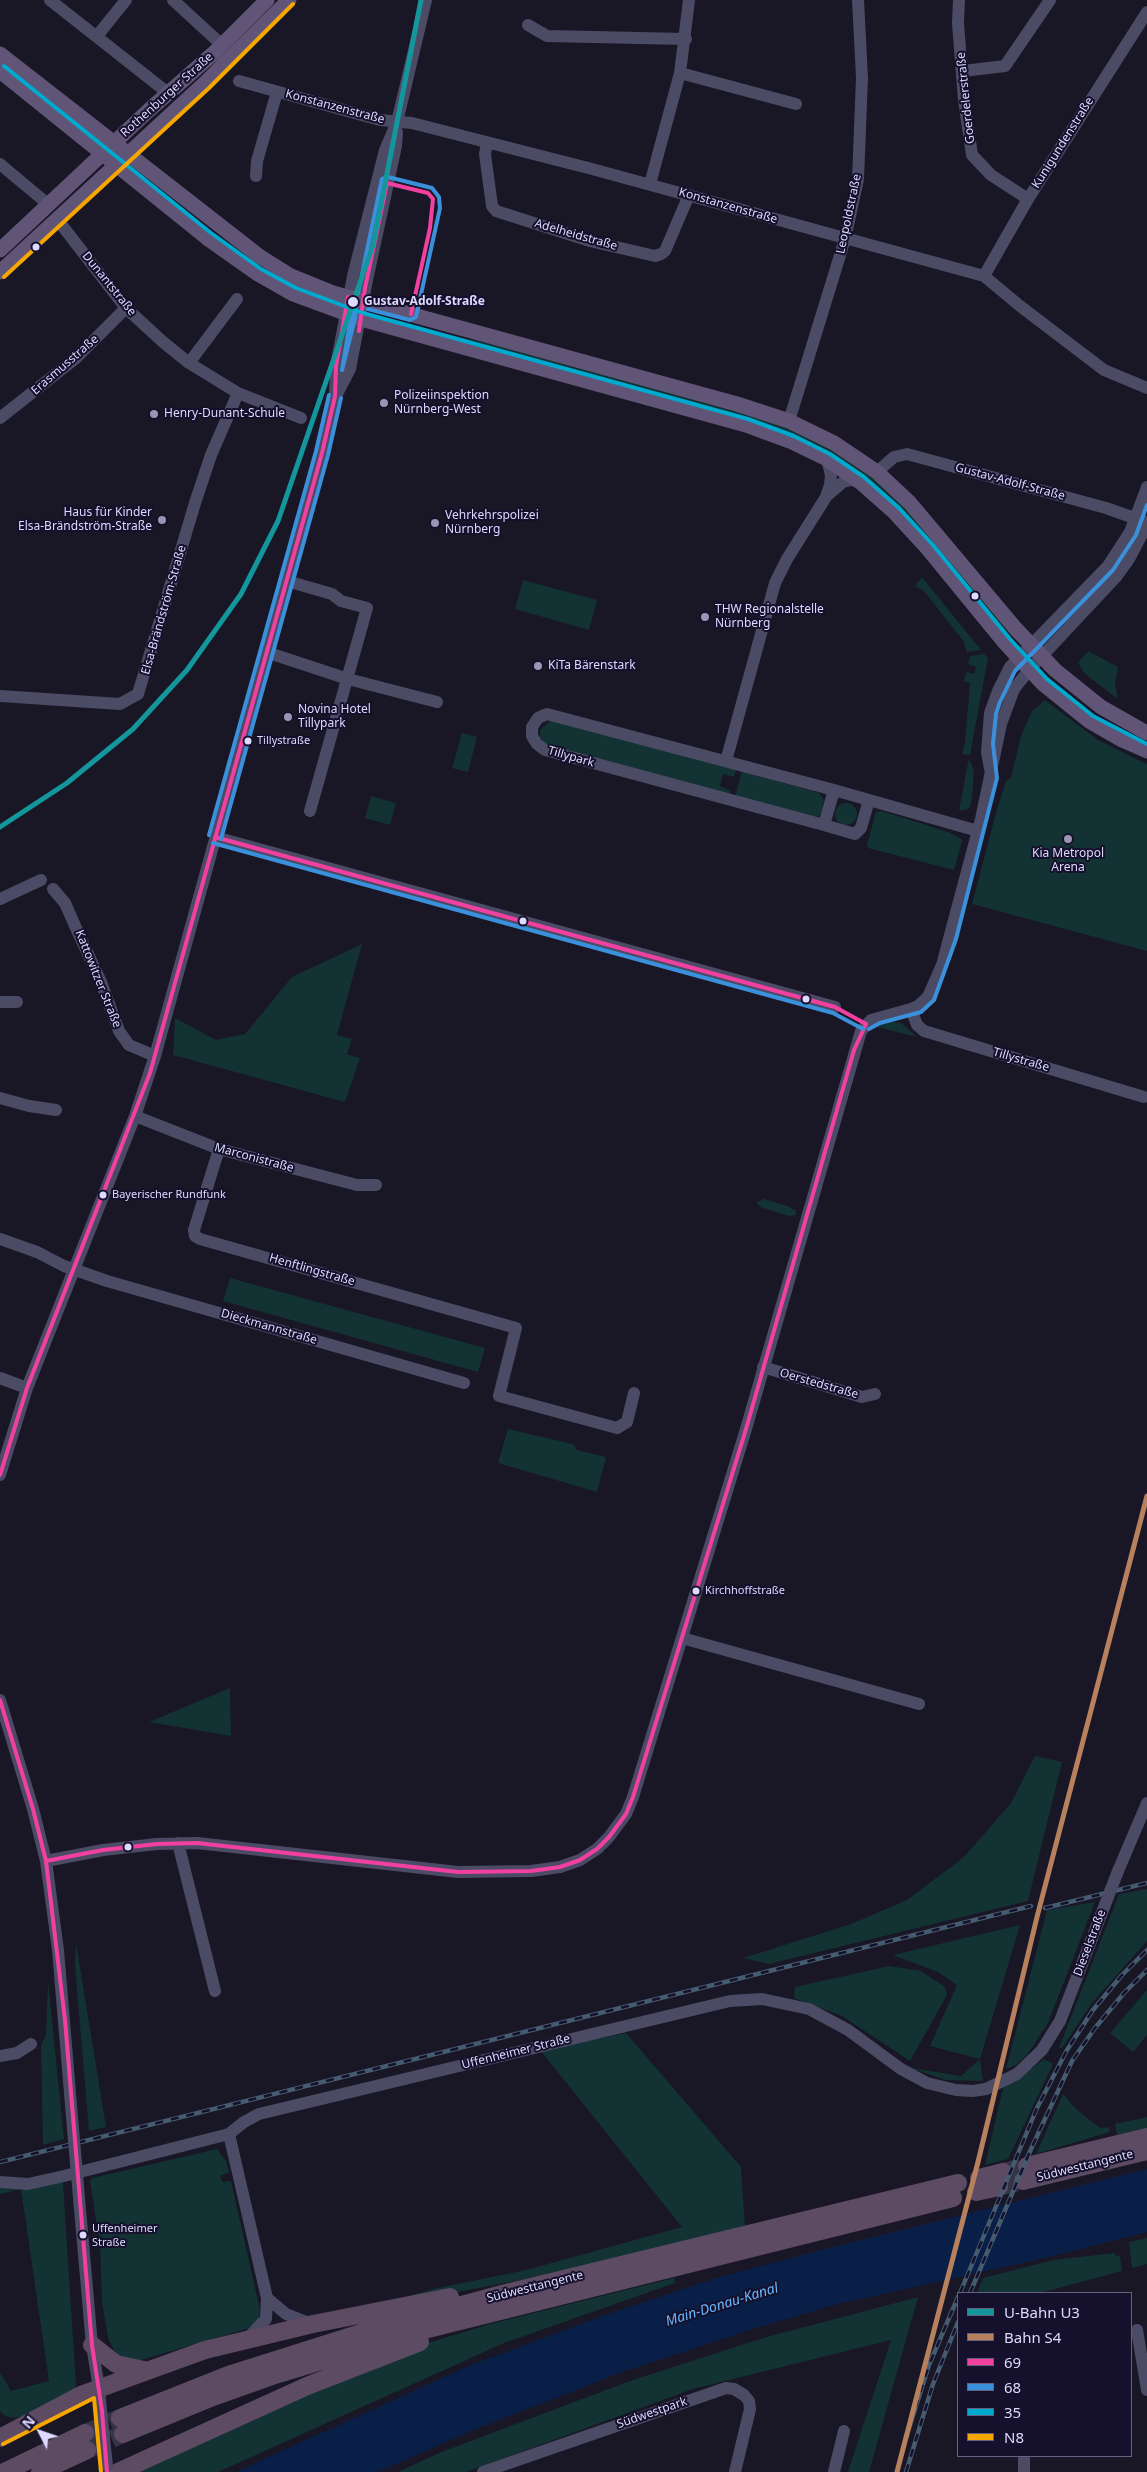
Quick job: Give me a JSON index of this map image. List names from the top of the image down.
{
  "streets": {
    "highway": ["Südwesttangente"],
    "main road": ["Rothenburger Straße"],
    "street": [
      "Goerdelerstraße",
      "Konstanzenstraße",
      "Kunigundenstraße",
      "Leopoldstraße",
      "Adelheidstraße",
      "Dunantstraße",
      "Erasmusstraße",
      "Gustav-Adolf-Straße",
      "Elsa-Brändström-Straße",
      "Tillypark",
      "Kattowitzer Straße",
      "Tillystraße",
      "Marconistraße",
      "Henftlingstraße",
      "Dieckmannstraße",
      "Oerstedstraße",
      "Dieselstraße",
      "Uffenheimer Straße",
      "Südwestpark"
    ]
  },
  "crossings": [
    ["Rothenburger Straße", "Dunantstraße"],
    ["Goerdelerstraße", "Kunigundenstraße"],
    ["Konstanzenstraße", "Kunigundenstraße"],
    ["Konstanzenstraße", "Leopoldstraße"],
    ["Konstanzenstraße", "Adelheidstraße"],
    ["Dunantstraße", "Erasmusstraße"],
    ["Dunantstraße", "Elsa-Brändström-Straße"],
    ["Marconistraße", "Henftlingstraße"],
    ["Dieselstraße", "Uffenheimer Straße"]
  ],
  "water": ["Main-Donau-Kanal"],
  "places": [
    "Gustav-Adolf-Straße",
    "Polizeiinspektion Nürnberg-West",
    "Henry-Dunant-Schule",
    "Haus für Kinder Elsa-Brändström-Straße",
    "Vehrkehrspolizei Nürnberg",
    "THW Regionalstelle Nürnberg",
    "KiTa Bärenstark",
    "Novina Hotel Tillypark",
    "Tillystraße",
    "Kia Metropol Arena",
    "Bayerischer Rundfunk",
    "Kirchhoffstraße",
    "Uffenheimer Straße"
  ],
  "lines": [
    "metro line U3",
    "transit line N8",
    "transit line 35",
    "transit line 68",
    "transit line 69",
    "rail line S4"
  ],
  "legend": [
    "U-Bahn U3",
    "Bahn S4",
    "69",
    "68",
    "35",
    "N8"
  ],
  "north": "top left"
}
